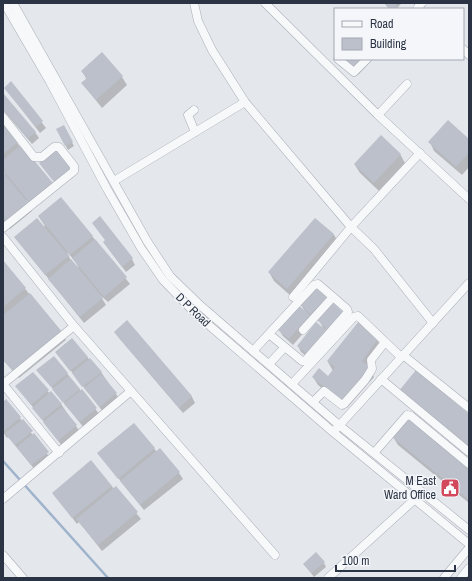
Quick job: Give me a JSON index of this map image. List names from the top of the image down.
{
  "streets": {
    "street": ["D P Road"]
  },
  "places": {
    "public building": ["M East Ward Office"]
  },
  "legend": ["Road", "Building"],
  "scale_bar": "100 m"
}
